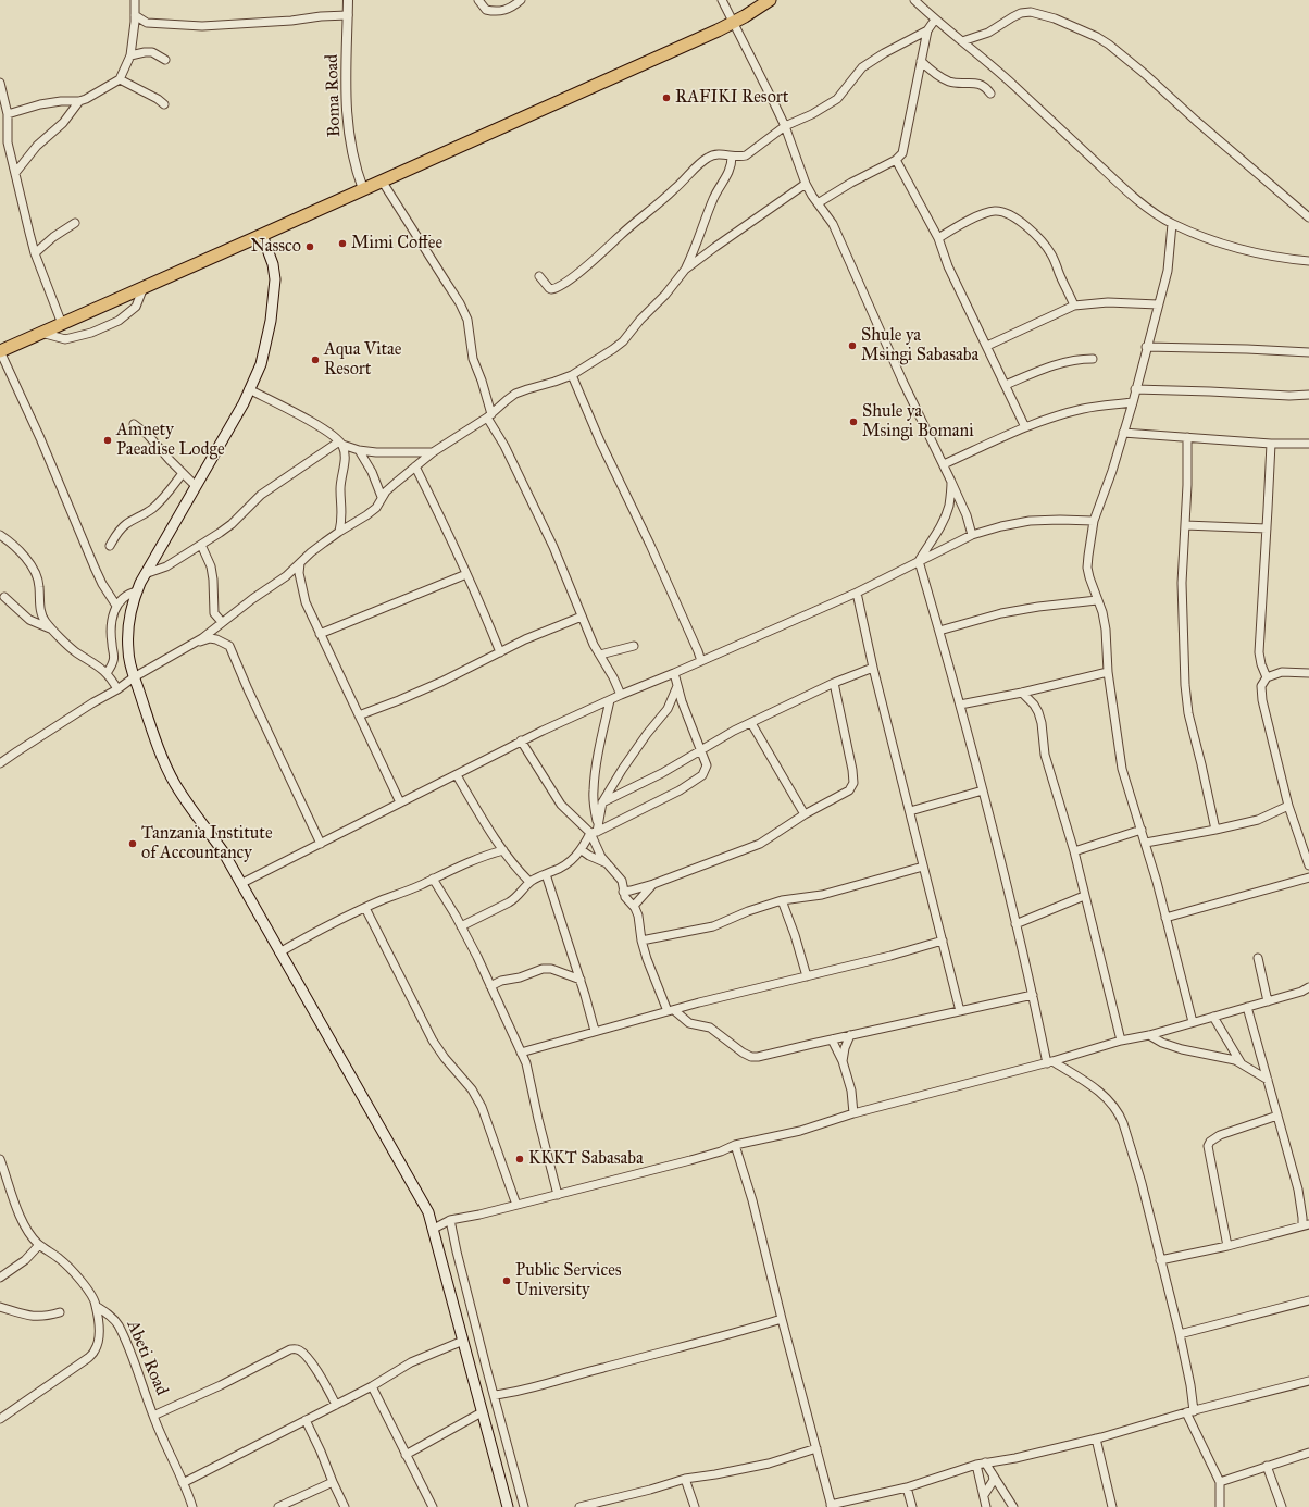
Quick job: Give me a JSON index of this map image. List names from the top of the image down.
{
  "streets": {
    "street": ["Boma Road", "Abeti Road"]
  },
  "places": [
    "RAFIKI Resort",
    "Mimi Coffee",
    "Nassco",
    "Shule ya Msingi Sabasaba",
    "Aqua Vitae Resort",
    "Shule ya Msingi Bomani",
    "Amnety Paeadise Lodge",
    "Tanzania Institute of Accountancy",
    "KKKT Sabasaba",
    "Public Services University"
  ]
}
